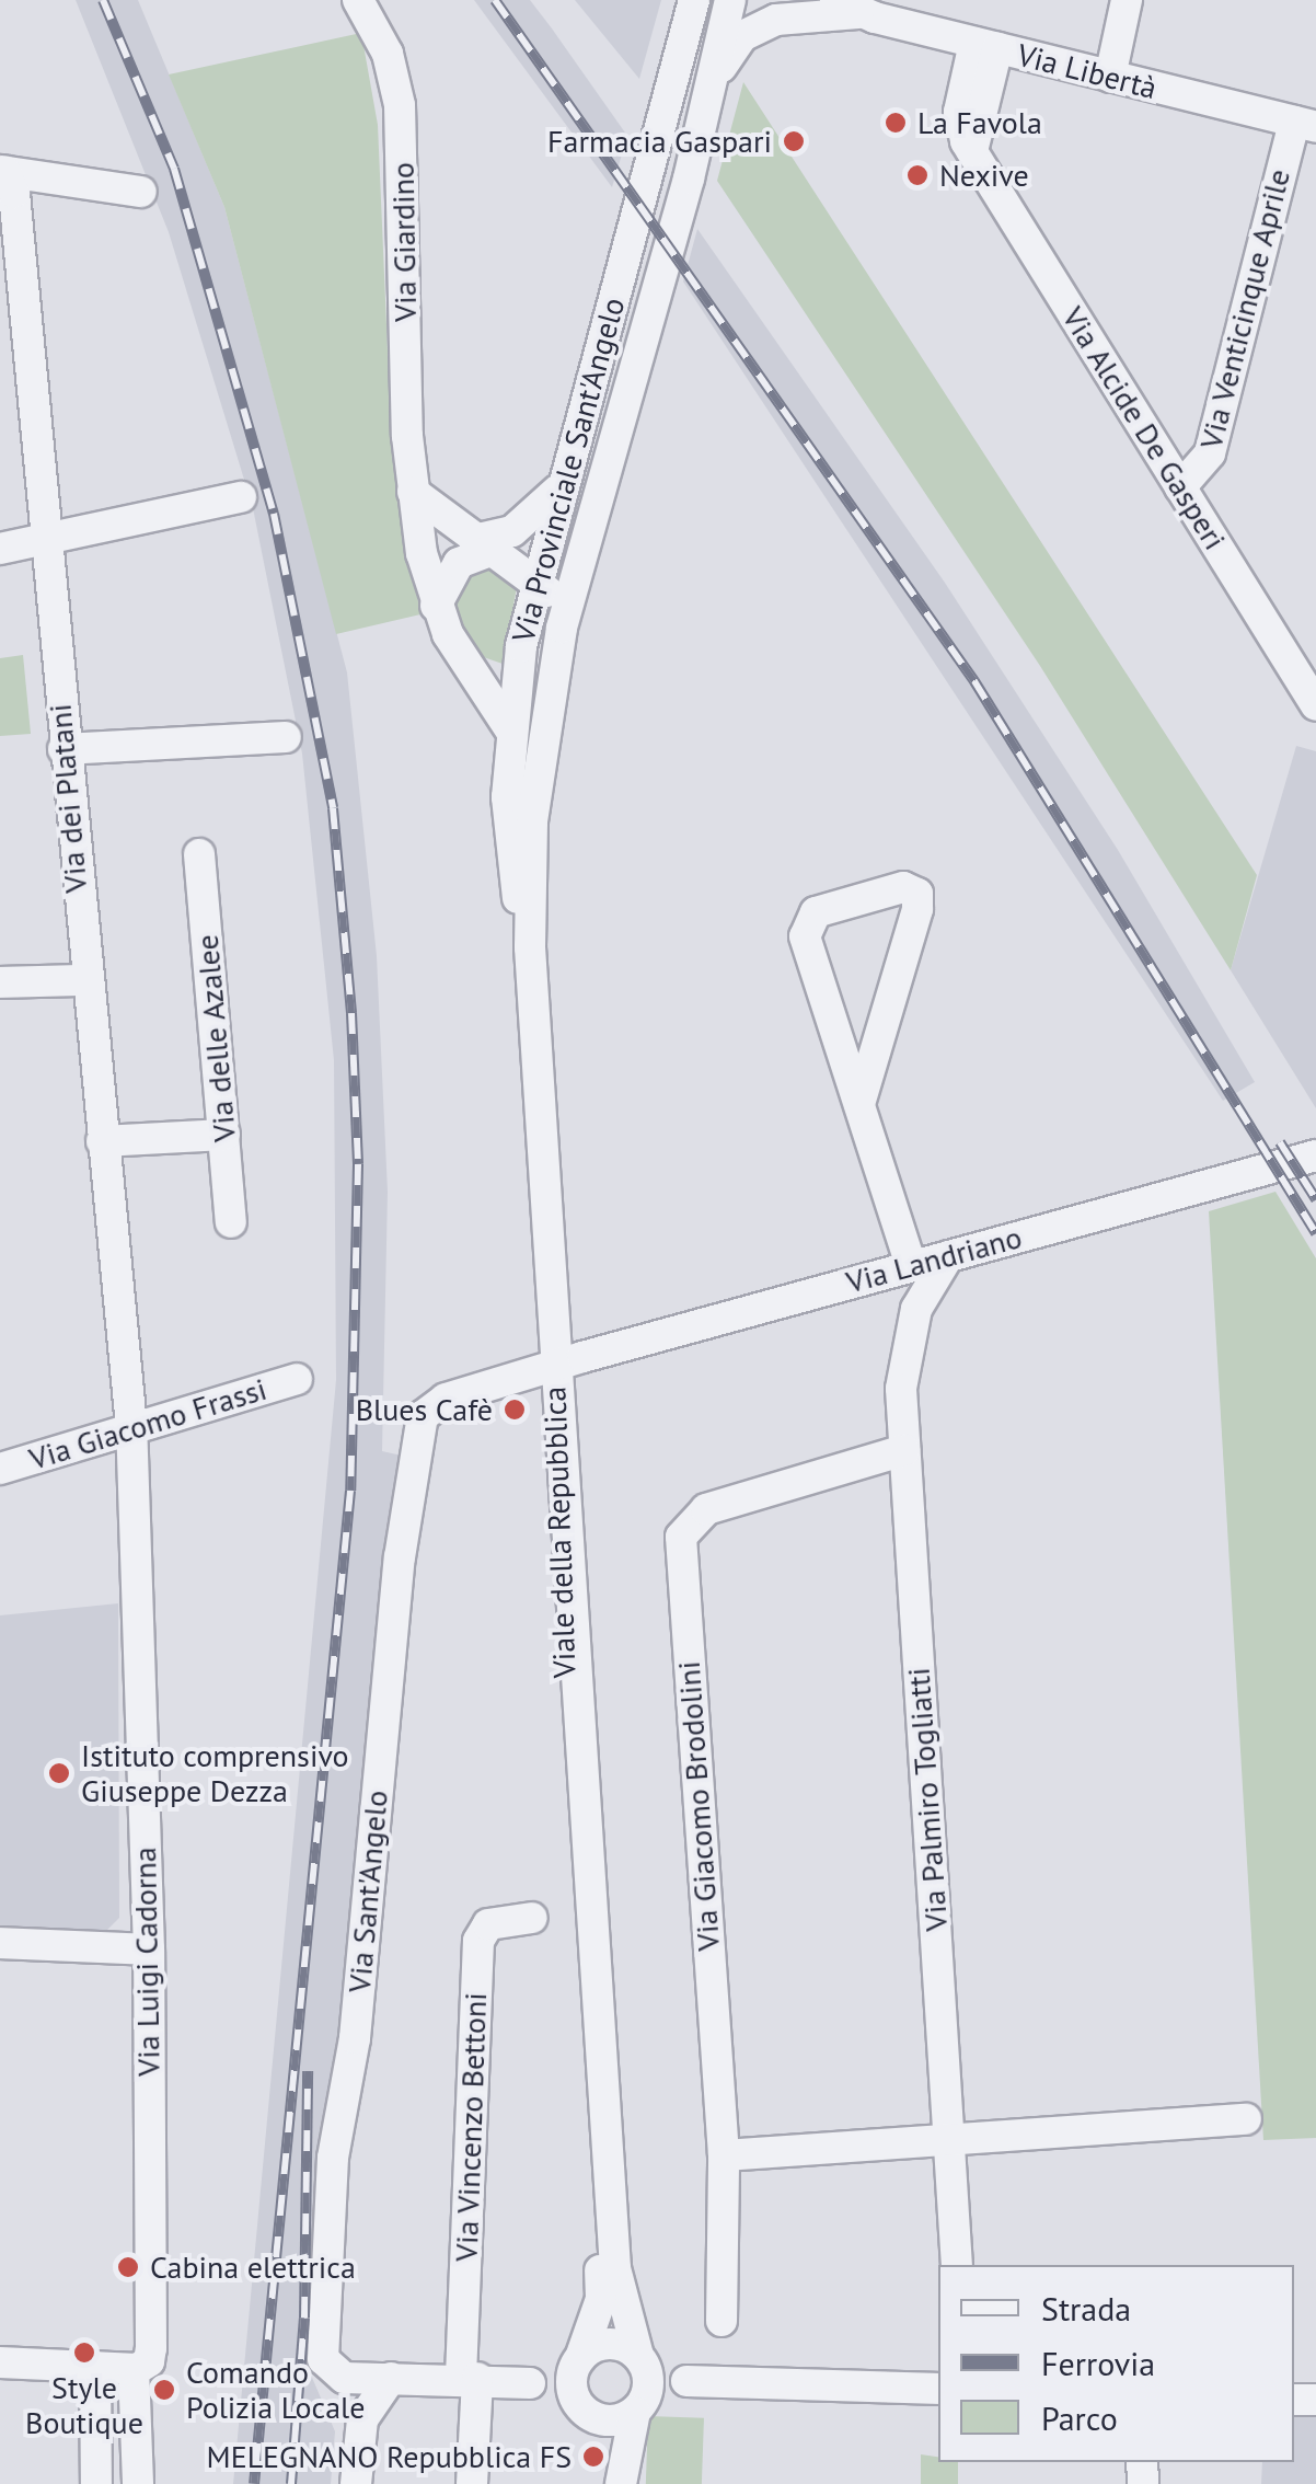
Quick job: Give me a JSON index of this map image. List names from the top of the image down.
{
  "streets": {
    "street": [
      "Via Libertà",
      "Via Giardino",
      "Via Venticinque Aprile",
      "Via Alcide De Gasperi",
      "Via Provinciale Sant'Angelo",
      "Via dei Platani",
      "Via delle Azalee",
      "Via Landriano",
      "Via Giacomo Frassi",
      "Viale della Repubblica",
      "Via Palmiro Togliatti",
      "Via Giacomo Brodolini",
      "Via Sant'Angelo",
      "Via Luigi Cadorna",
      "Via Vincenzo Bettoni"
    ]
  },
  "crossings": [
    ["Via Libertà", "Via Venticinque Aprile"],
    ["Via Libertà", "Via Alcide De Gasperi"],
    ["Via Giardino", "Via Provinciale Sant'Angelo"],
    ["Via Venticinque Aprile", "Via Alcide De Gasperi"],
    ["Via Provinciale Sant'Angelo", "Via Landriano"],
    ["Via Provinciale Sant'Angelo", "Viale della Repubblica"],
    ["Via dei Platani", "Via Giacomo Frassi"],
    ["Via dei Platani", "Via Luigi Cadorna"],
    ["Via Landriano", "Viale della Repubblica"],
    ["Via Landriano", "Via Palmiro Togliatti"],
    ["Via Landriano", "Via Sant'Angelo"],
    ["Via Giacomo Frassi", "Via Luigi Cadorna"],
    ["Via Palmiro Togliatti", "Via Giacomo Brodolini"]
  ],
  "places": [
    "La Favola",
    "Farmacia Gaspari",
    "Nexive",
    "Blues Cafè",
    "Istituto comprensivo Giuseppe Dezza",
    "Cabina elettrica",
    "Style Boutique",
    "Comando Polizia Locale",
    "MELEGNANO Repubblica FS"
  ],
  "legend": ["Strada", "Ferrovia", "Parco"]
}
